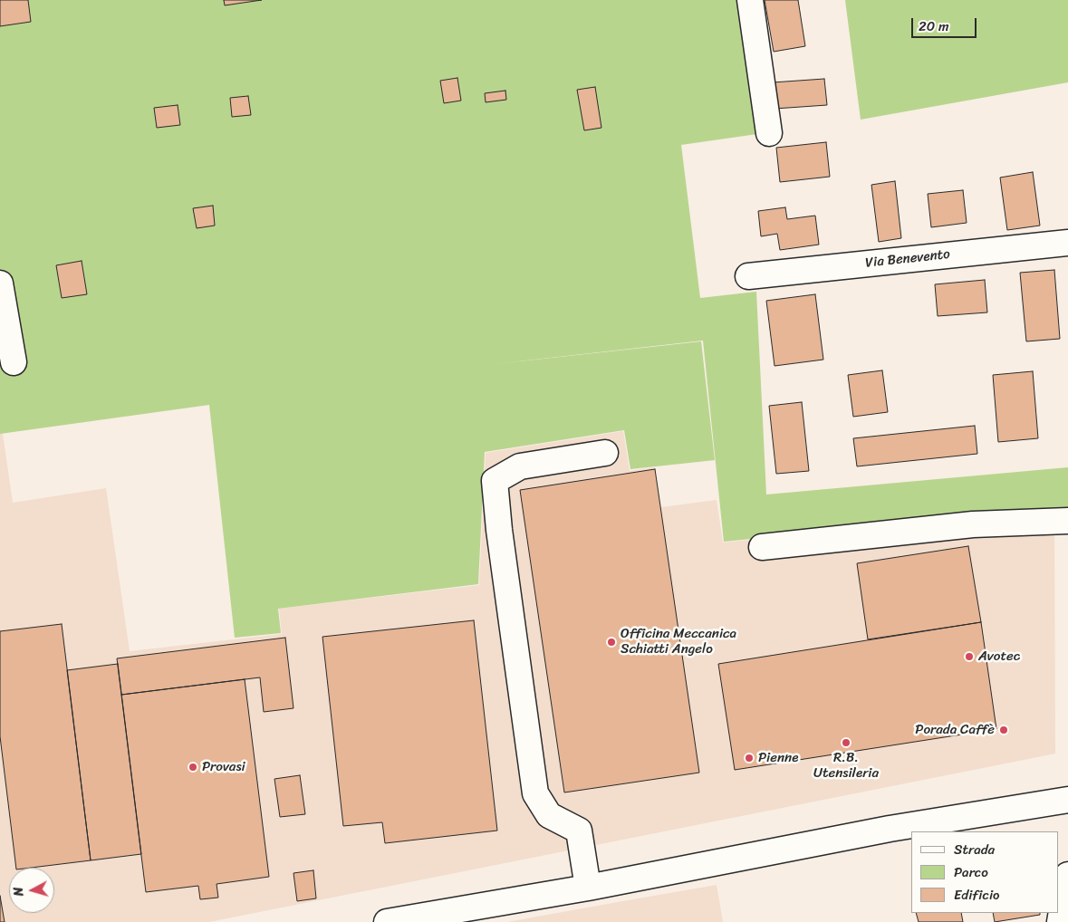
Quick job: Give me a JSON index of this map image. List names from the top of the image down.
{
  "streets": {
    "street": ["Via Benevento"]
  },
  "places": [
    "Officina Meccanica Schiatti Angelo",
    "Avotec",
    "Porada Caffè",
    "R.B. Utensileria",
    "Pienne",
    "Provasi"
  ],
  "legend": ["Strada", "Parco", "Edificio"],
  "scale_bar": "20 m",
  "north": "left"
}
